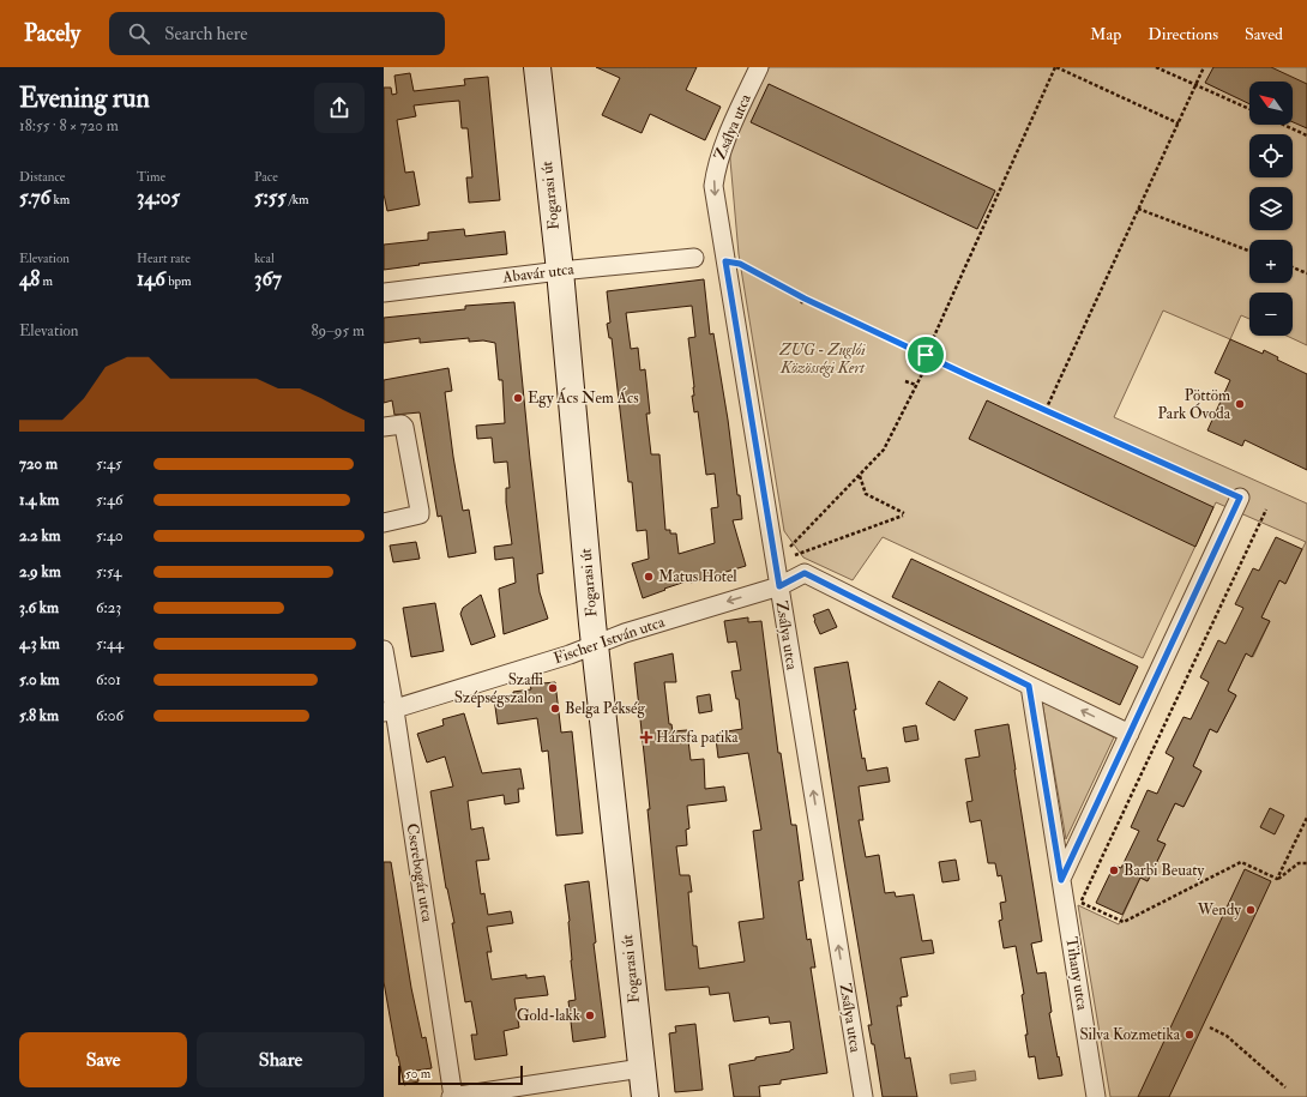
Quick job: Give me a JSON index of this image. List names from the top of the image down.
{
  "streets": {
    "main road": ["Fogarasi út"],
    "street": [
      "Zsálya utca",
      "Abavár utca",
      "Fischer István utca",
      "Cserebogár utca",
      "Tihany utca"
    ]
  },
  "crossings": [
    ["Zsálya utca", "Fischer István utca"],
    ["Fogarasi út", "Abavár utca"],
    ["Fogarasi út", "Fischer István utca"],
    ["Fischer István utca", "Cserebogár utca"]
  ],
  "one_way": ["Fischer István utca"],
  "parks": ["ZUG - Zuglói Közösségi Kert"],
  "places": {
    "other": [
      "Egy Ács Nem Ács",
      "Pöttöm Park Óvoda",
      "Matus Hotel",
      "Szaffi Szépségszalon",
      "Belga Pékség",
      "Barbi Beuaty",
      "Wendy",
      "Gold-lakk",
      "Silva Kozmetika"
    ],
    "health": ["Hársfa patika"]
  },
  "scale_bar": "50 m",
  "north": "top left",
  "page": {
    "header": "Pacely",
    "search": "Search here",
    "nav": ["Map", "Directions", "Saved"],
    "heading": ["Evening run", "18:55 · 8 × 720 m"],
    "map_buttons": ["+", "−"],
    "stats": [
      ["Distance", "5.76 km"],
      ["Time", "34:05"],
      ["Pace", "5:55 /km"],
      ["Elevation", "48 m"],
      ["Heart rate", "146 bpm"],
      ["kcal", "367"]
    ],
    "chart": ["Elevation", "89–95 m"],
    "list": [
      {
        "name": "720 m",
        "note": "5:45"
      },
      {
        "name": "1.4 km",
        "note": "5:46"
      },
      {
        "name": "2.2 km",
        "note": "5:40"
      },
      {
        "name": "2.9 km",
        "note": "5:54"
      },
      {
        "name": "3.6 km",
        "note": "6:23"
      },
      {
        "name": "4.3 km",
        "note": "5:44"
      },
      {
        "name": "5.0 km",
        "note": "6:01"
      },
      {
        "name": "5.8 km",
        "note": "6:06"
      }
    ],
    "buttons": ["Save", "Share"],
    "scale": "50 m"
  }
}
